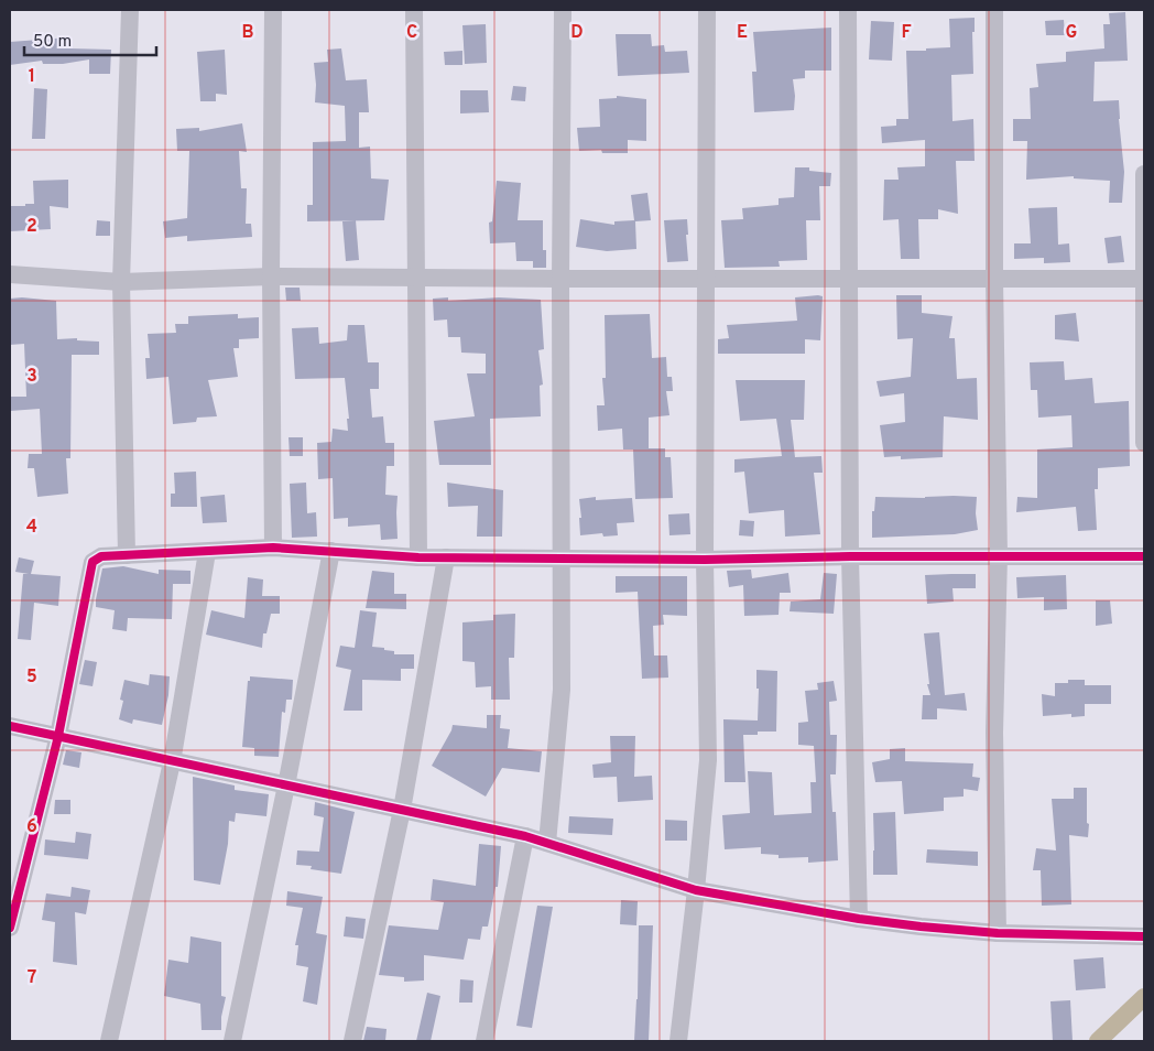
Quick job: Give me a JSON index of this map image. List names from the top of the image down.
{
  "scale_bar": "50 m",
  "grid": {
    "columns": [
      "B",
      "C",
      "D",
      "E",
      "F",
      "G"
    ],
    "rows": [
      "1",
      "2",
      "3",
      "4",
      "5",
      "6",
      "7"
    ]
  }
}
